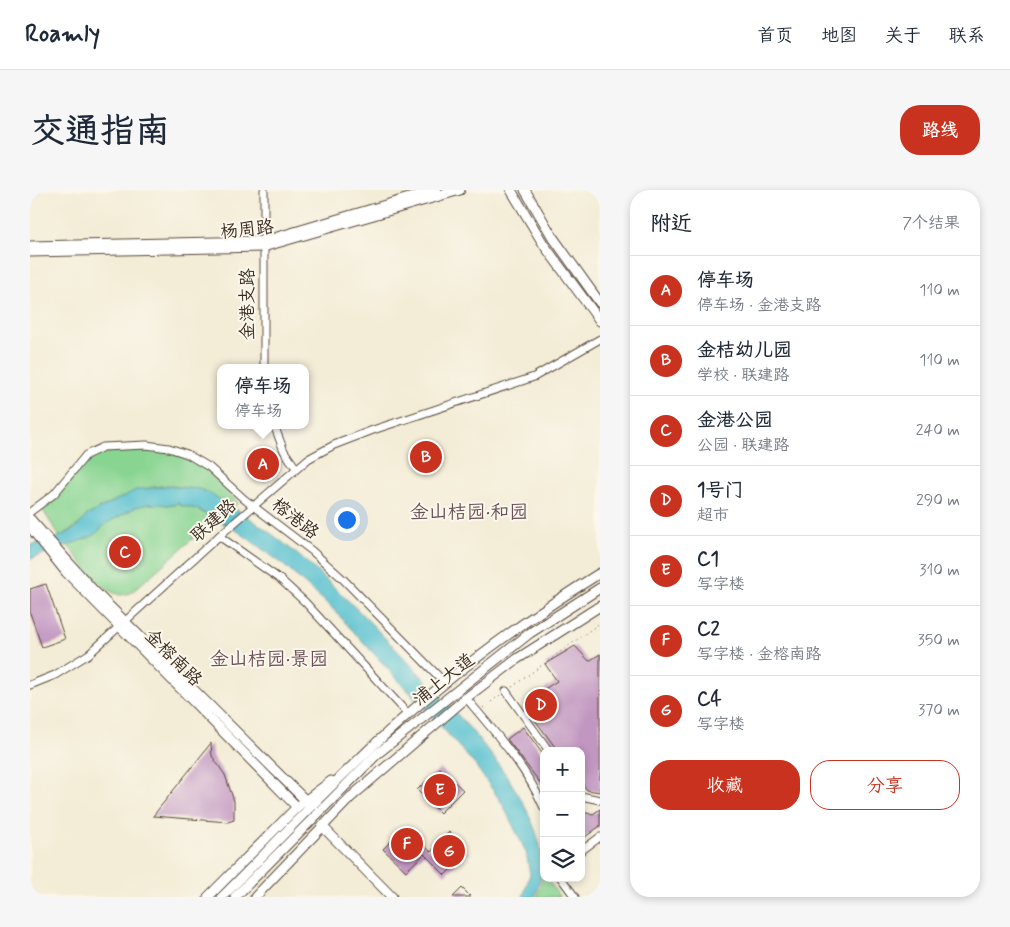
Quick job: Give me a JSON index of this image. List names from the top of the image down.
{
  "streets": {
    "main road": ["杨周路", "金榕南路", "浦上大道"],
    "street": ["金港支路", "榕港路", "联建路"]
  },
  "crossings": [
    ["杨周路", "金港支路"],
    ["榕港路", "联建路"],
    ["榕港路", "浦上大道"],
    ["联建路", "金榕南路"],
    ["金榕南路", "浦上大道"]
  ],
  "districts": ["金山桔园·和园", "金山桔园·景园"],
  "page": {
    "header": "Roamly",
    "nav": [
      "首页",
      "地图",
      "关于",
      "联系"
    ],
    "buttons": [
      "路线",
      ["收藏", "分享"]
    ],
    "title": "交通指南",
    "heading": ["附近", "7个结果"],
    "list": [
      {
        "mark": "A",
        "name": "停车场",
        "note": "停车场 · 金港支路",
        "value": "110 m"
      },
      {
        "mark": "B",
        "name": "金桔幼儿园",
        "note": "学校 · 联建路",
        "value": "110 m"
      },
      {
        "mark": "C",
        "name": "金港公园",
        "note": "公园 · 联建路",
        "value": "240 m"
      },
      {
        "mark": "D",
        "name": "1号门",
        "note": "超市",
        "value": "290 m"
      },
      {
        "mark": "E",
        "name": "C1",
        "note": "写字楼",
        "value": "310 m"
      },
      {
        "mark": "F",
        "name": "C2",
        "note": "写字楼 · 金榕南路",
        "value": "350 m"
      },
      {
        "mark": "G",
        "name": "C4",
        "note": "写字楼",
        "value": "370 m"
      }
    ],
    "popup": ["停车场", "停车场"],
    "pins": [
      "B",
      "A",
      "C",
      "D",
      "E",
      "F",
      "G"
    ],
    "map_buttons": ["+", "−"]
  }
}
